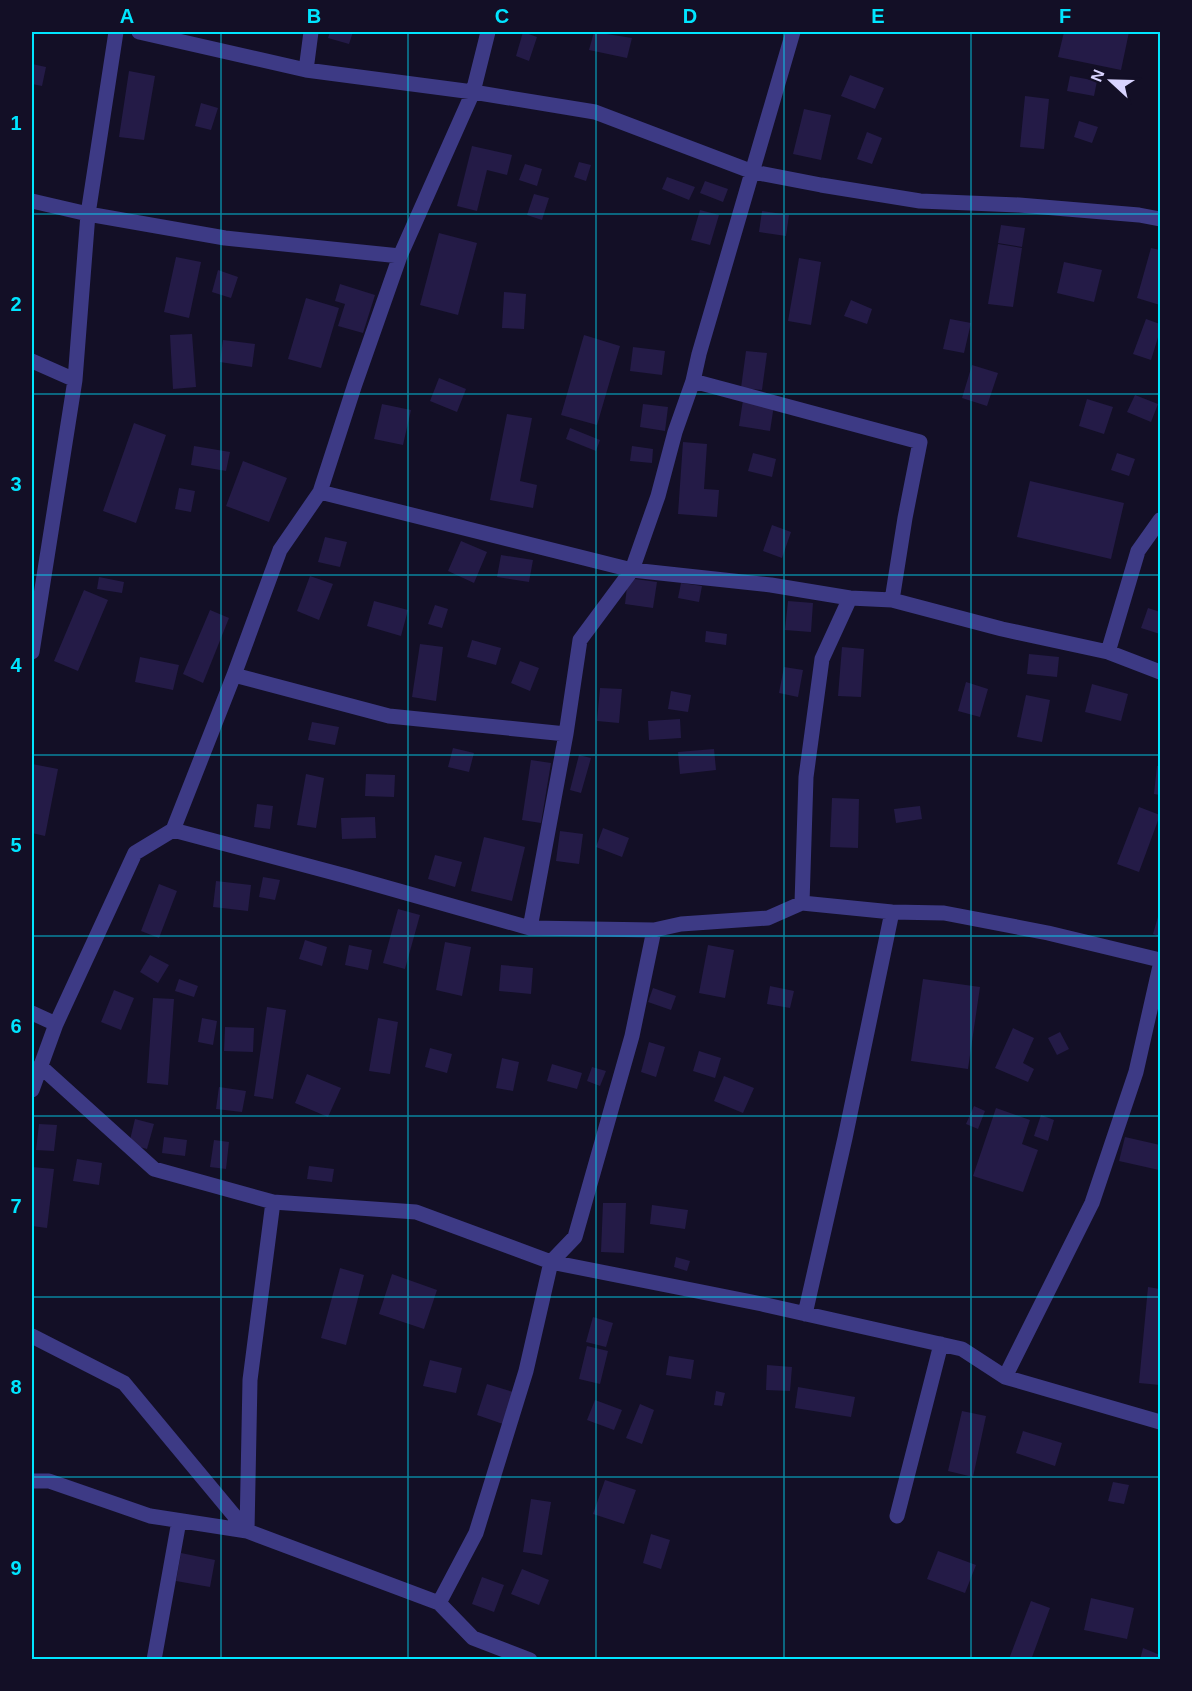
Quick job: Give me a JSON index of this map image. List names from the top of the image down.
{
  "north": "left",
  "grid": {
    "columns": [
      "A",
      "B",
      "C",
      "D",
      "E",
      "F"
    ],
    "rows": [
      "1",
      "2",
      "3",
      "4",
      "5",
      "6",
      "7",
      "8",
      "9"
    ]
  }
}
